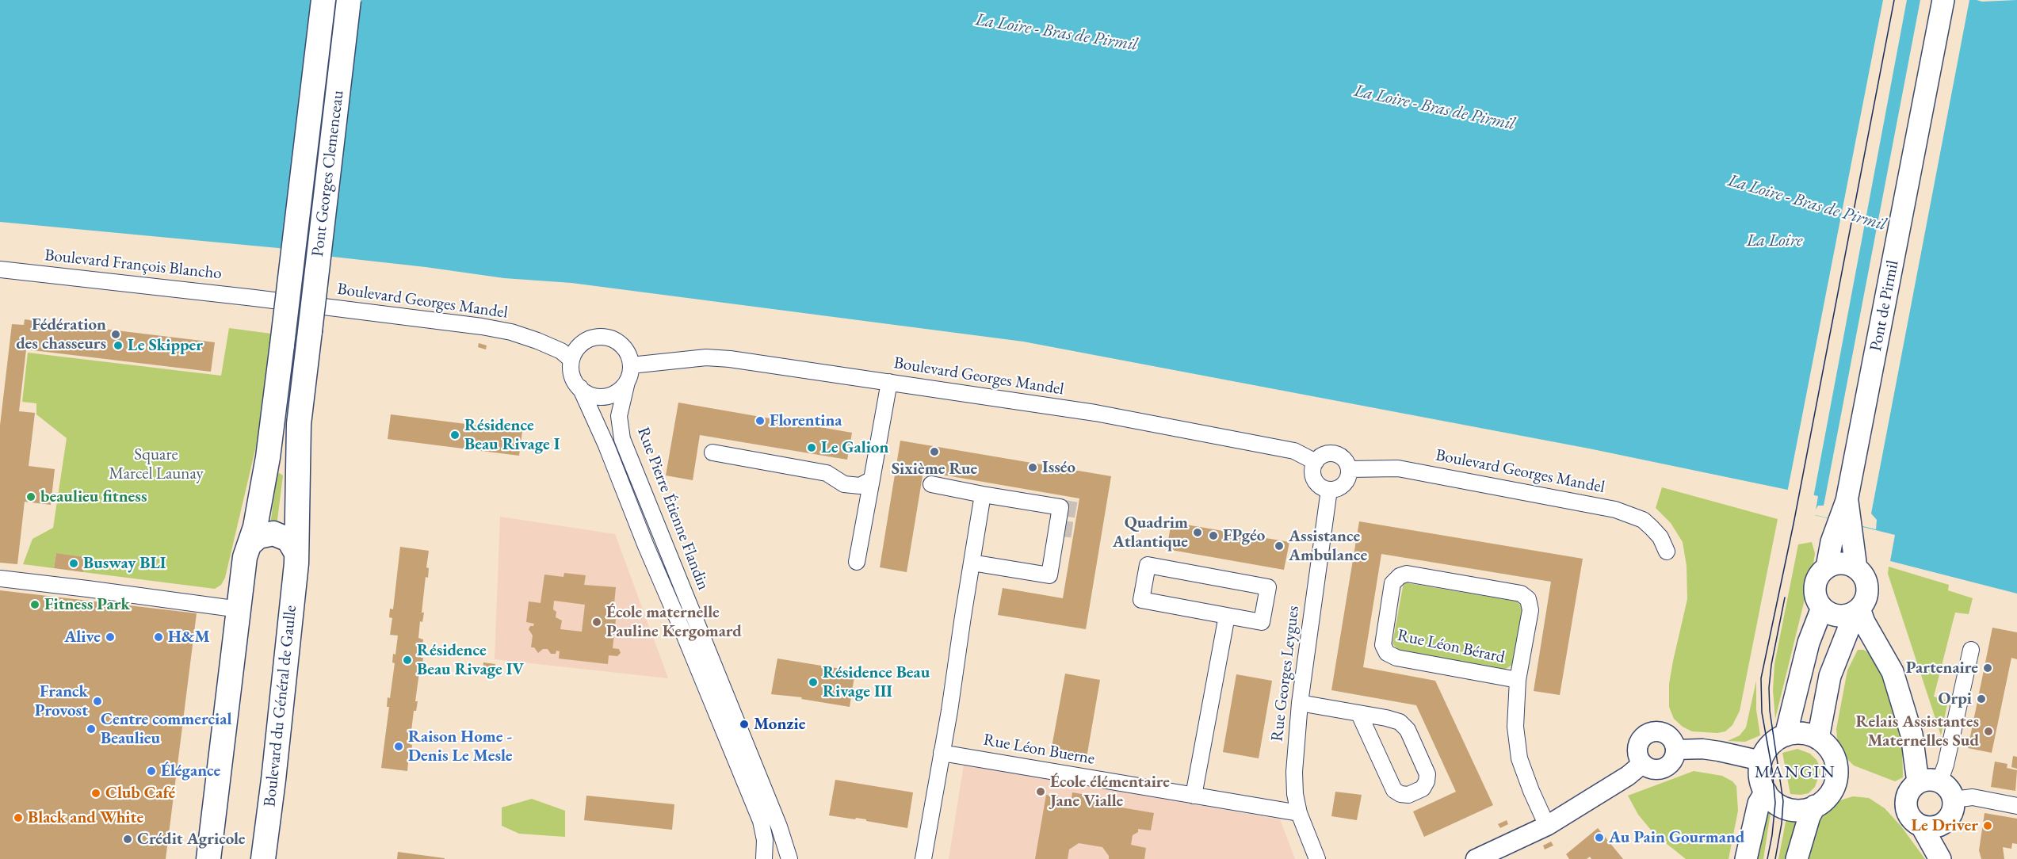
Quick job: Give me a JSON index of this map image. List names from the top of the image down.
{
  "streets": {
    "main road": ["Pont Georges Clemenceau", "Pont de Pirmil", "Boulevard du Général de Gaulle"],
    "street": [
      "Boulevard François Blancho",
      "Boulevard Georges Mandel",
      "Rue Pierre Étienne Flandin",
      "Rue Léon Bérard",
      "Rue Georges Leygues",
      "Rue Léon Buerne"
    ]
  },
  "crossings": [
    ["Pont Georges Clemenceau", "Boulevard du Général de Gaulle"],
    ["Boulevard François Blancho", "Boulevard Georges Mandel"],
    ["Boulevard Georges Mandel", "Rue Pierre Étienne Flandin"],
    ["Boulevard Georges Mandel", "Rue Georges Leygues"],
    ["Rue Georges Leygues", "Rue Léon Buerne"]
  ],
  "districts": ["MANGIN"],
  "water": ["La Loire - Bras de Pirmil", "La Loire"],
  "parks": ["Square Marcel Launay"],
  "places": [
    "Fédération des chasseurs",
    "Le Skipper",
    "Florentina",
    "Résidence Beau Rivage I",
    "Le Galion",
    "Sixième Rue",
    "Isséo",
    "beaulieu fitness",
    "Quadrim Atlantique",
    "FPgéo",
    "Assistance Ambulance",
    "Busway BLI",
    "Fitness Park",
    "École maternelle Pauline Kergomard",
    "Alive",
    "H&M",
    "Résidence Beau Rivage IV",
    "Partenaire",
    "Résidence Beau Rivage III",
    "Orpi",
    "Franck Provost",
    "Monzie",
    "Centre commercial Beaulieu",
    "Relais Assistantes Maternelles Sud",
    "Raison Home - Denis Le Mesle",
    "Élégance",
    "École élémentaire Jane Vialle",
    "Club Café",
    "Black and White",
    "Le Driver",
    "Au Pain Gourmand",
    "Crédit Agricole"
  ]
}
